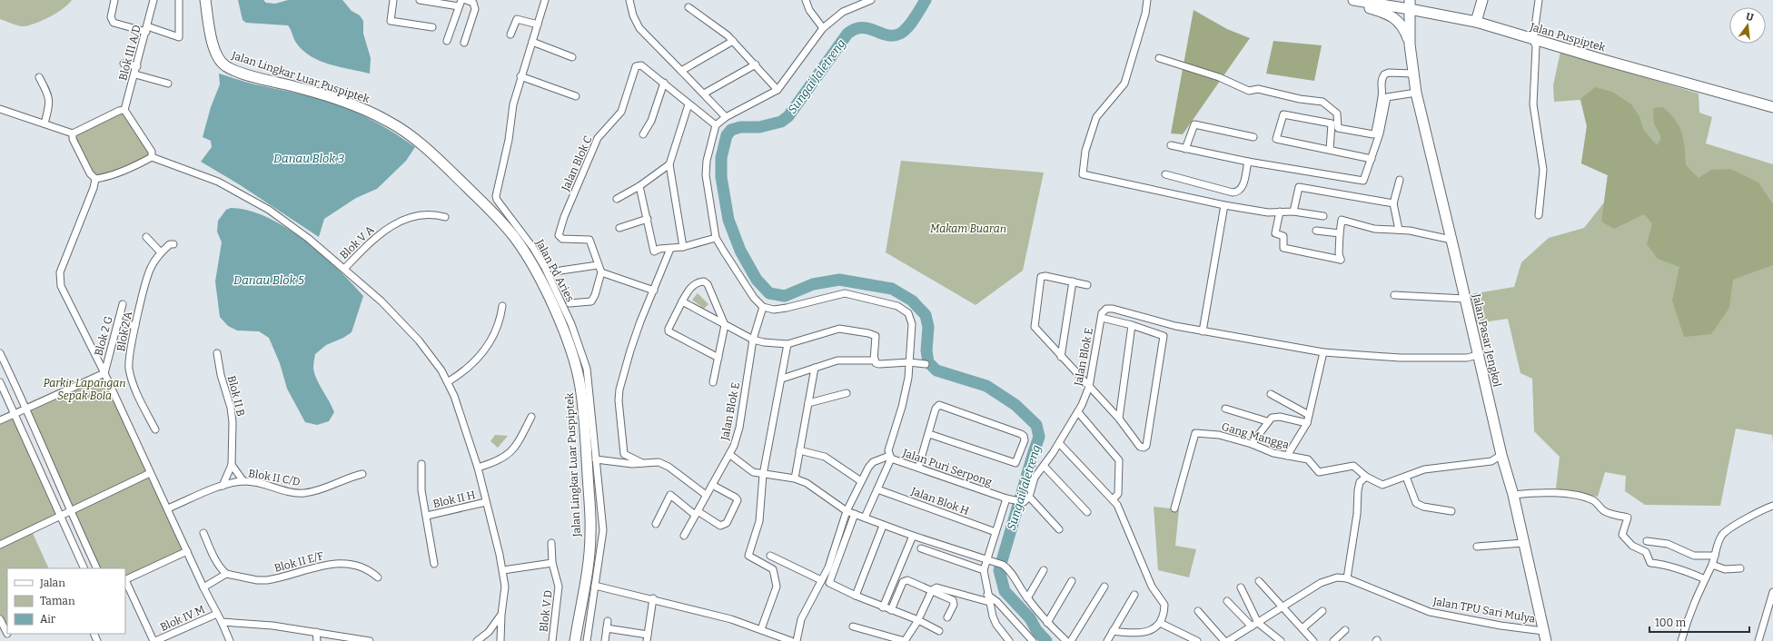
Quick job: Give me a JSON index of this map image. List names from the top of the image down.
{
  "streets": {
    "main road": ["Jalan Puspiptek", "Jalan Lingkar Luar Puspiptek", "Jalan Pasar Jengkol"],
    "street": [
      "Blok III A/D",
      "Jalan Blok C",
      "Blok V A",
      "Jalan Pd Aries",
      "Blok 2 A",
      "Blok 2 G",
      "Jalan Blok E",
      "Blok II B",
      "Gang Mangga",
      "Jalan Puri Serpong",
      "Blok II C/D",
      "Blok II H",
      "Jalan Blok H",
      "Blok II E/F",
      "Jalan TPU Sari Mulya",
      "Blok V D",
      "Blok IV M"
    ]
  },
  "crossings": [
    ["Jalan Pasar Jengkol", "Gang Mangga"],
    ["Jalan Pasar Jengkol", "Jalan TPU Sari Mulya"],
    ["Jalan Blok E", "Jalan Puri Serpong"],
    ["Blok II B", "Blok II C/D"]
  ],
  "water": ["Sungai Jaletreng", "Danau Blok 3", "Danau Blok 5"],
  "parks": ["Makam Buaran", "Parkir Lapangan Sepak Bola"],
  "legend": ["Jalan", "Taman", "Air"],
  "scale_bar": "100 m",
  "north": "top"
}
